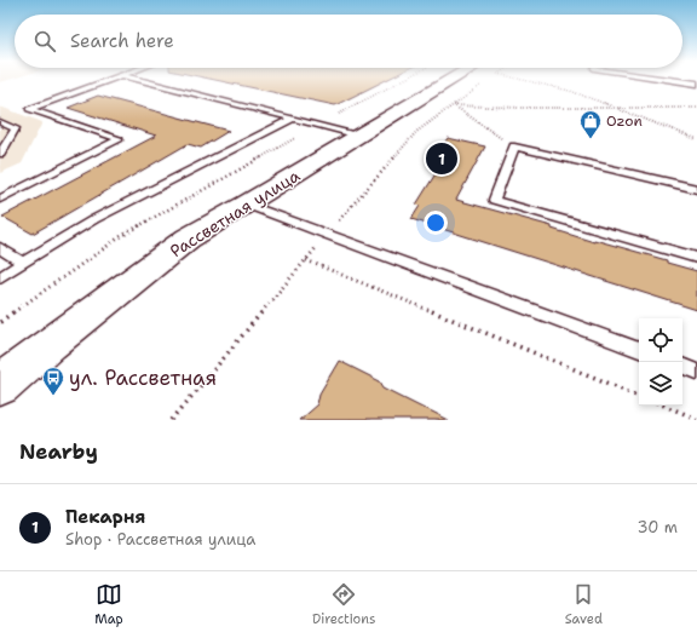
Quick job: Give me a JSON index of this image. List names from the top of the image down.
{
  "streets": {
    "street": ["Рассветная улица"]
  },
  "places": {
    "shop": ["Ozon"],
    "bus stop": ["ул. Рассветная"]
  },
  "page": {
    "search": "Search here",
    "pins": "1",
    "heading": "Nearby",
    "list": [
      {
        "mark": "1",
        "name": "Пекарня",
        "note": "Shop · Рассветная улица",
        "value": "30 m"
      }
    ],
    "nav": ["Map", "Directions", "Saved"]
  }
}
